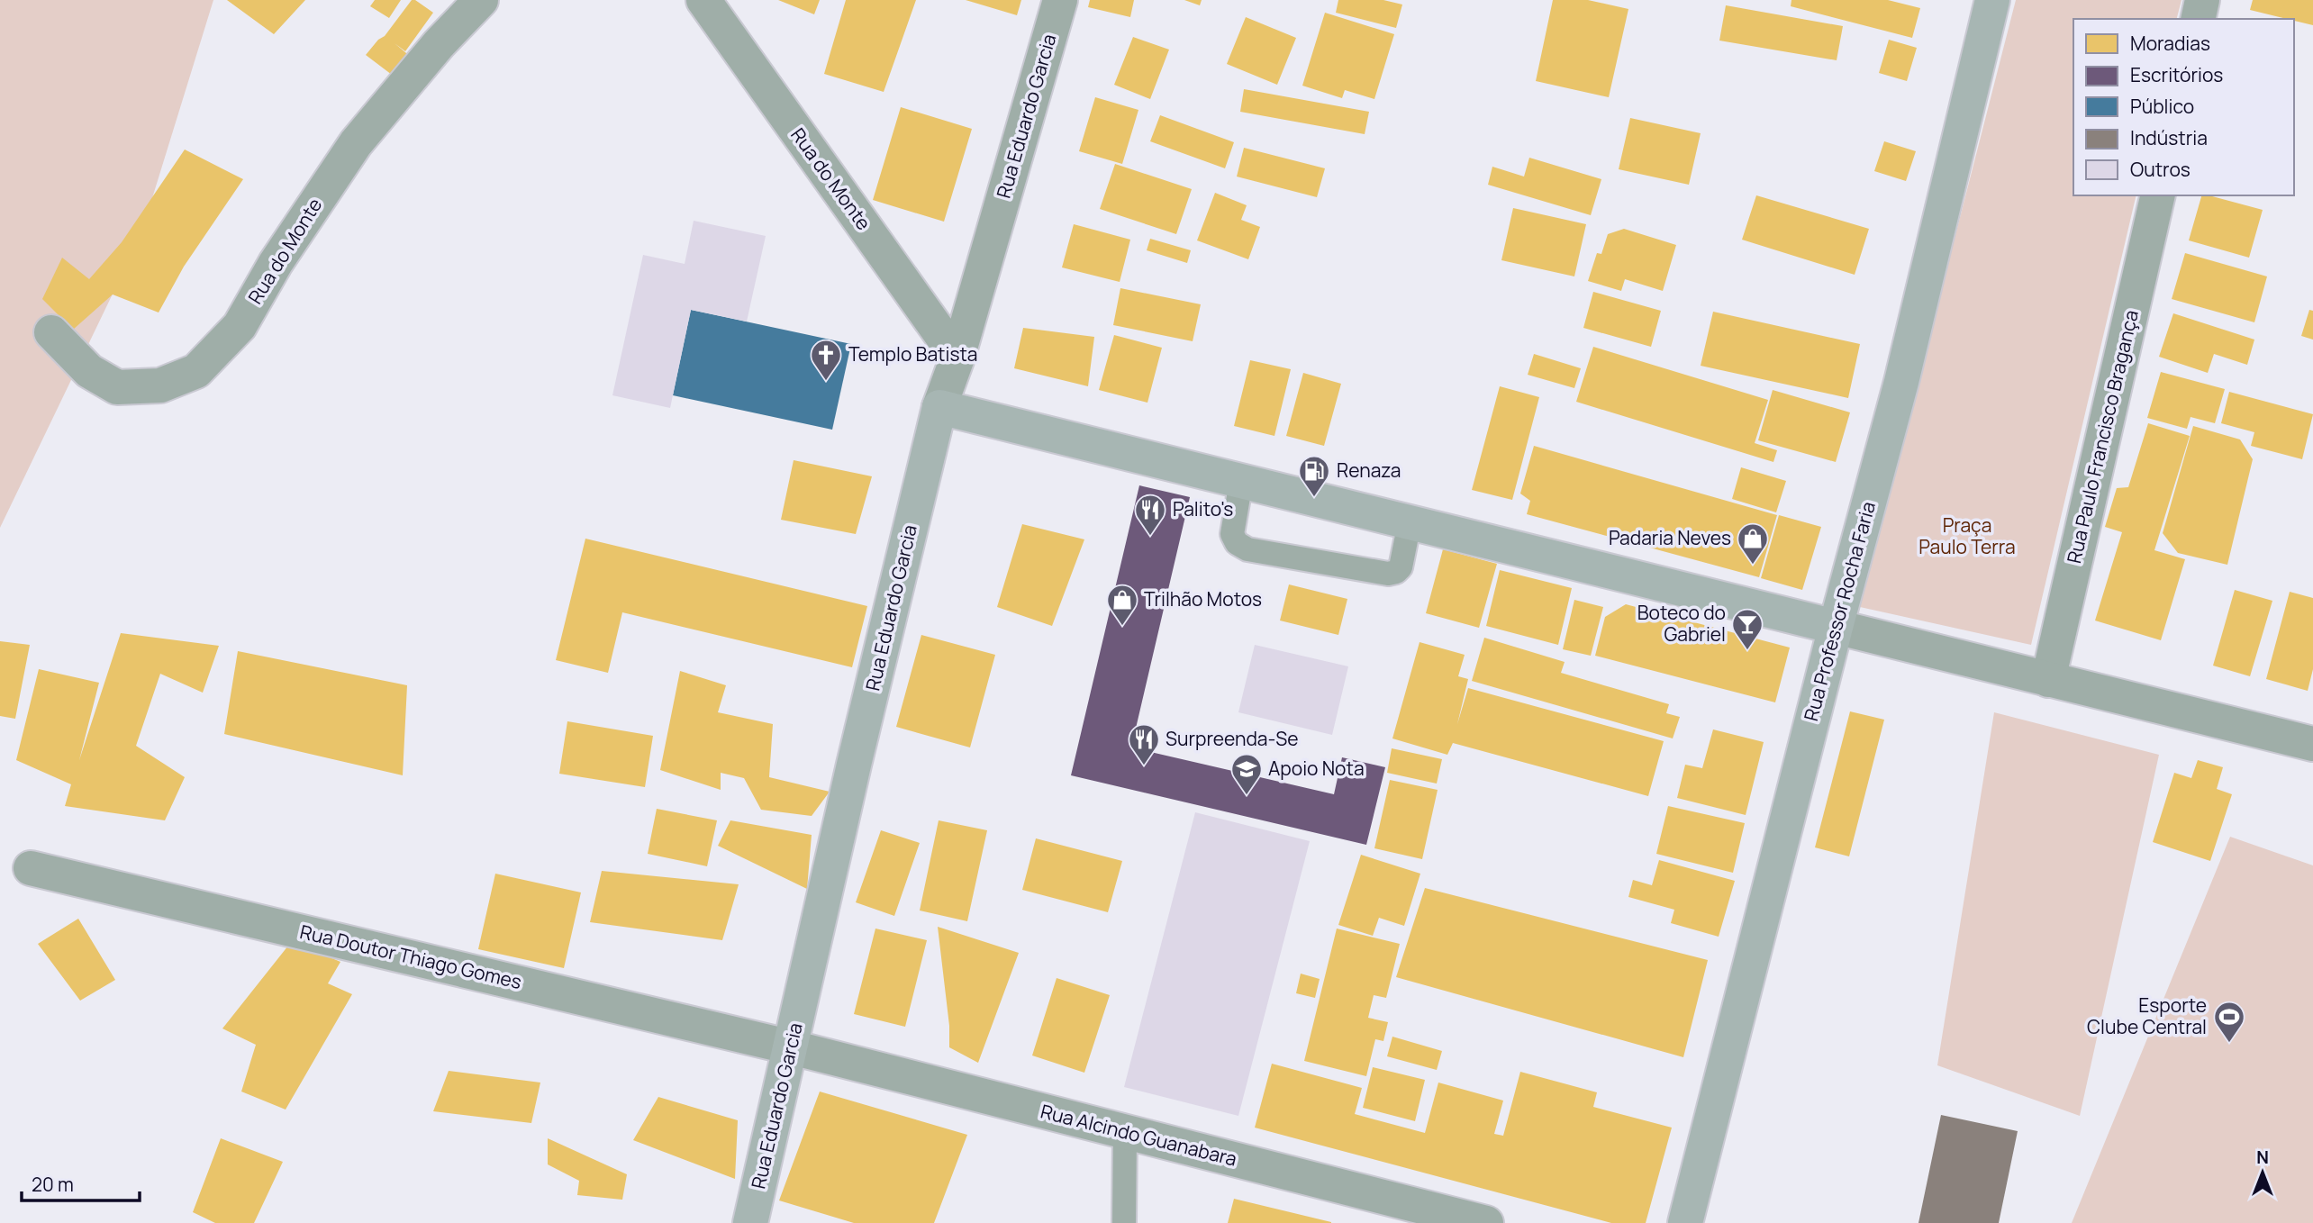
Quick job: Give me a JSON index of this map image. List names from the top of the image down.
{
  "streets": {
    "main road": ["Rua Eduardo Garcia", "Rua Professor Rocha Faria"],
    "street": [
      "Rua do Monte",
      "Rua Paulo Francisco Bragança",
      "Rua Doutor Thiago Gomes",
      "Rua Alcindo Guanabara"
    ]
  },
  "crossings": [
    ["Rua Eduardo Garcia", "Rua do Monte"],
    ["Rua Eduardo Garcia", "Rua Doutor Thiago Gomes"],
    ["Rua Eduardo Garcia", "Rua Alcindo Guanabara"],
    ["Rua Doutor Thiago Gomes", "Rua Alcindo Guanabara"]
  ],
  "parks": ["Praça Paulo Terra"],
  "places": {
    "church": ["Templo Batista"],
    "fuel station": ["Renaza"],
    "restaurant": ["Palito's", "Surpreenda-Se"],
    "shop": ["Padaria Neves", "Trilhão Motos"],
    "bar": ["Boteco do Gabriel"],
    "school or university": ["Apoio Nota"],
    "sports": ["Esporte Clube Central"]
  },
  "legend": [
    "Moradias",
    "Escritórios",
    "Público",
    "Indústria",
    "Outros"
  ],
  "scale_bar": "20 m",
  "north": "top"
}
